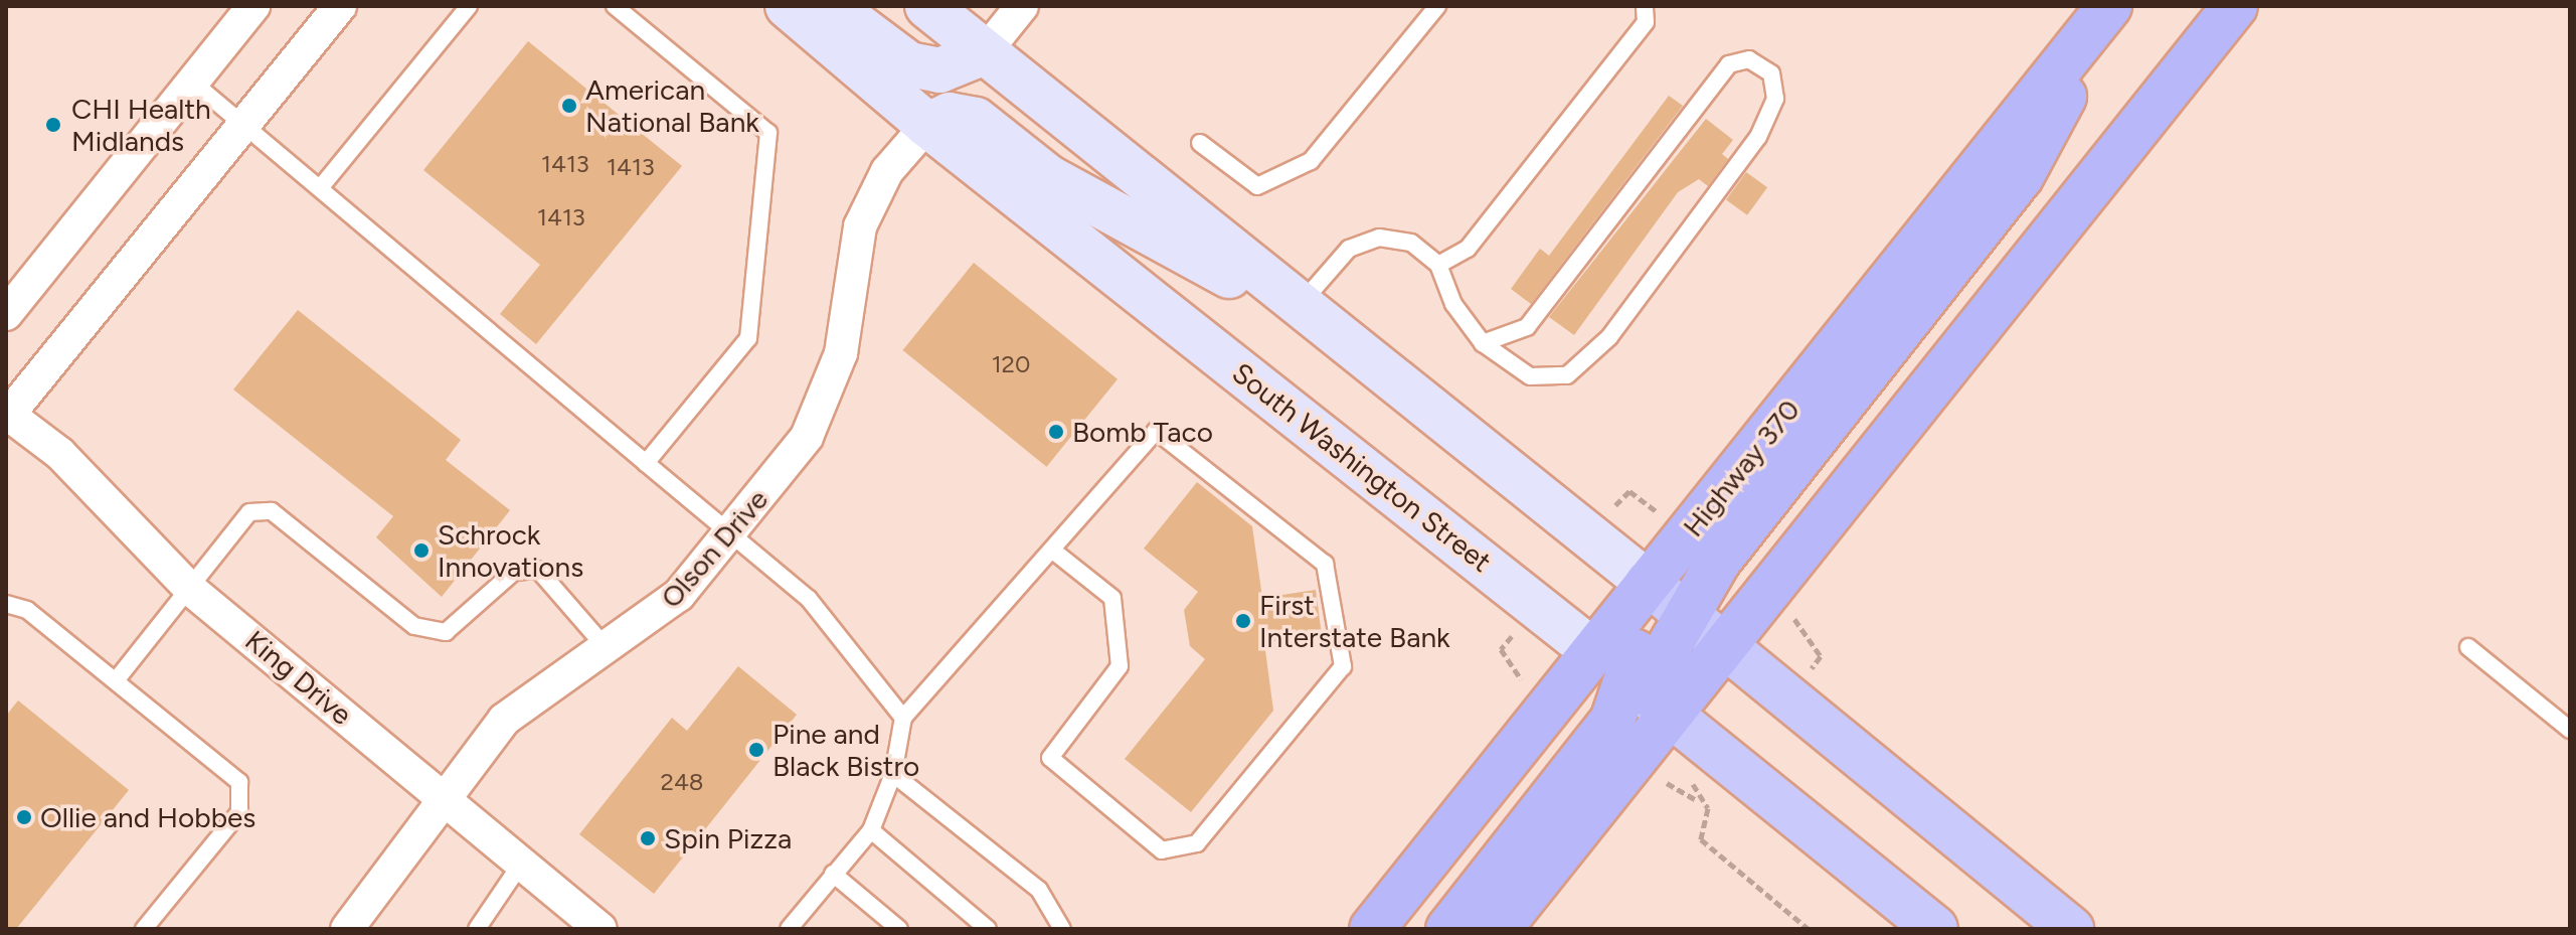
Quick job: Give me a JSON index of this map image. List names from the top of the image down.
{
  "streets": {
    "highway": ["Highway 370"],
    "main road": ["South Washington Street"],
    "street": ["Olson Drive", "King Drive"]
  },
  "crossings": [
    ["South Washington Street", "Highway 370"],
    ["South Washington Street", "Olson Drive"],
    ["Olson Drive", "King Drive"]
  ],
  "places": [
    "American National Bank",
    "CHI Health Midlands",
    "Bomb Taco",
    "Schrock Innovations",
    "First Interstate Bank",
    "Pine and Black Bistro",
    "Ollie and Hobbes",
    "Spin Pizza"
  ],
  "house_numbers": [
    "1413",
    "1413",
    "1413",
    "120",
    "248"
  ]
}
